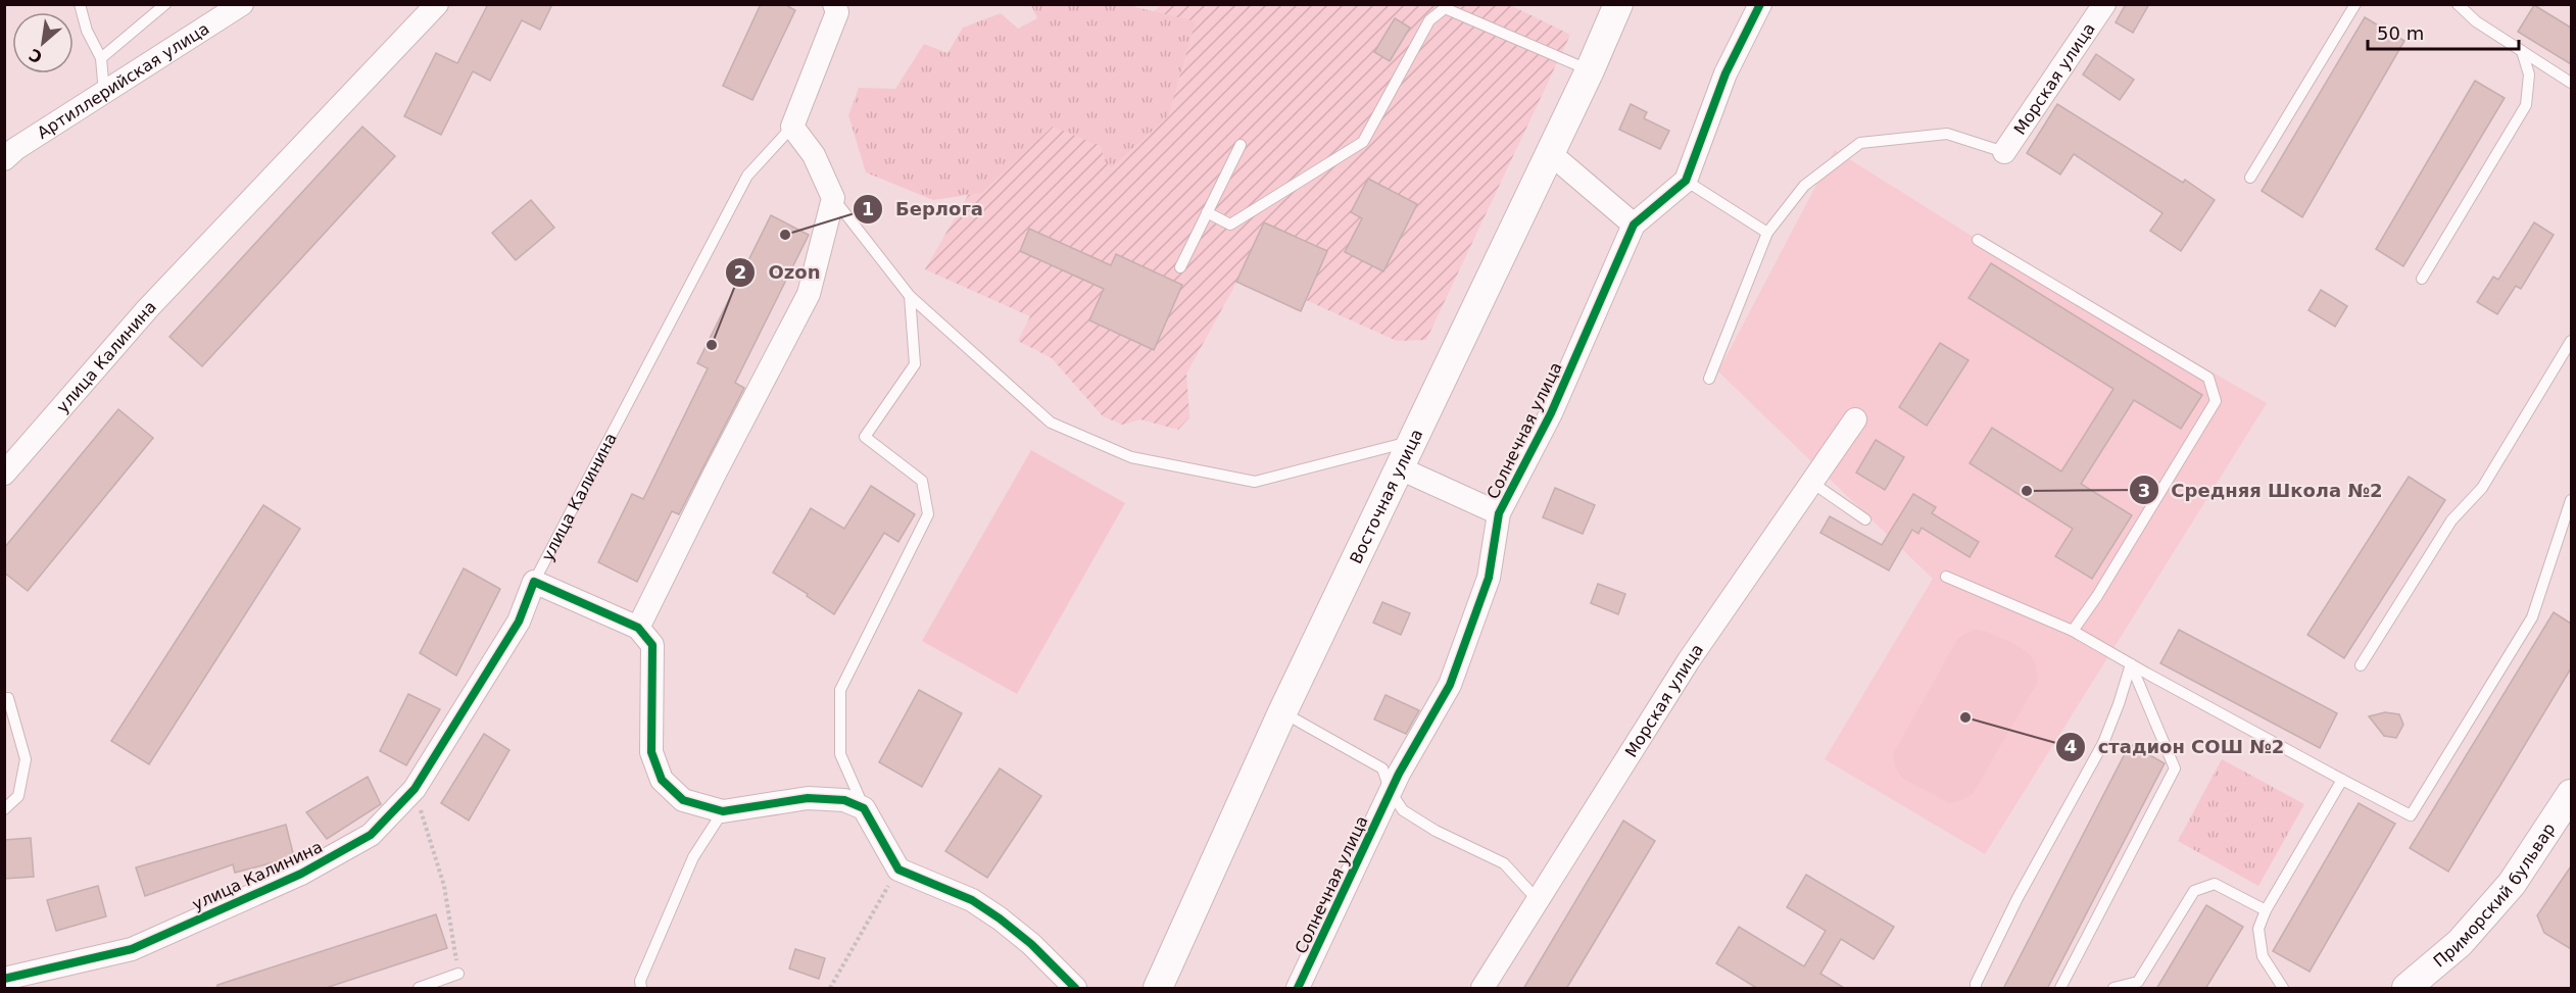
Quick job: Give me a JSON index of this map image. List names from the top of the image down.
{
  "streets": {
    "street": [
      "Морская улица",
      "Артиллерийская улица",
      "улица Калинина",
      "Солнечная улица",
      "Восточная улица",
      "Приморский бульвар"
    ]
  },
  "places": [
    "Берлога",
    "Ozon",
    "Средняя Школа №2",
    "стадион СОШ №2"
  ],
  "scale_bar": "50 m",
  "north": "bottom left"
}
